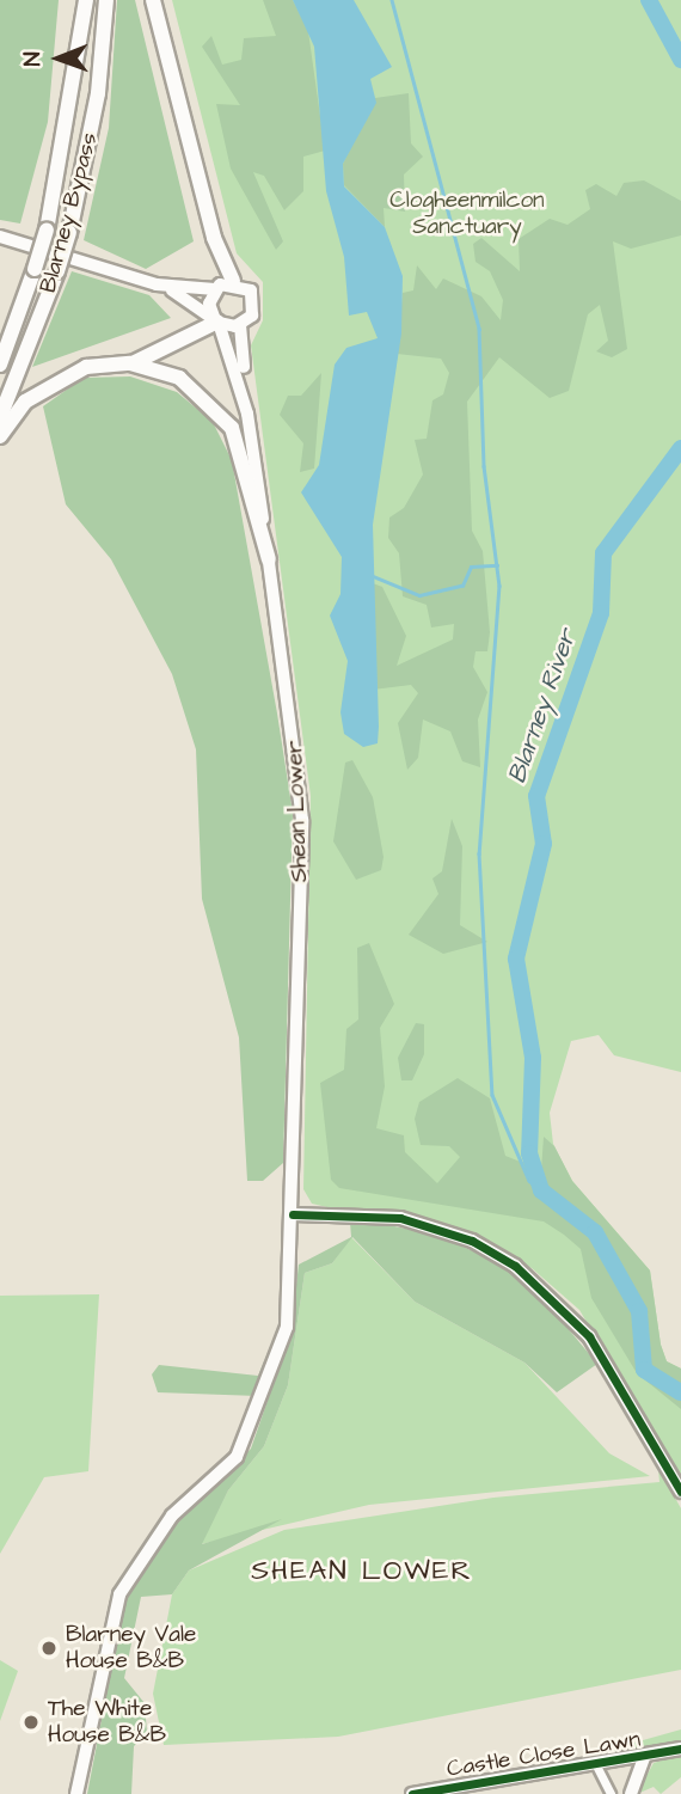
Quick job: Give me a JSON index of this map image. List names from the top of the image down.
{
  "streets": {
    "highway": ["Blarney Bypass"],
    "main road": ["Shean Lower", "Castle Close Lawn"]
  },
  "districts": ["SHEAN LOWER"],
  "water": ["Blarney River"],
  "parks": ["Clogheenmilcon Sanctuary"],
  "places": ["Blarney Vale House B&B", "The White House B&B"],
  "north": "left"
}
